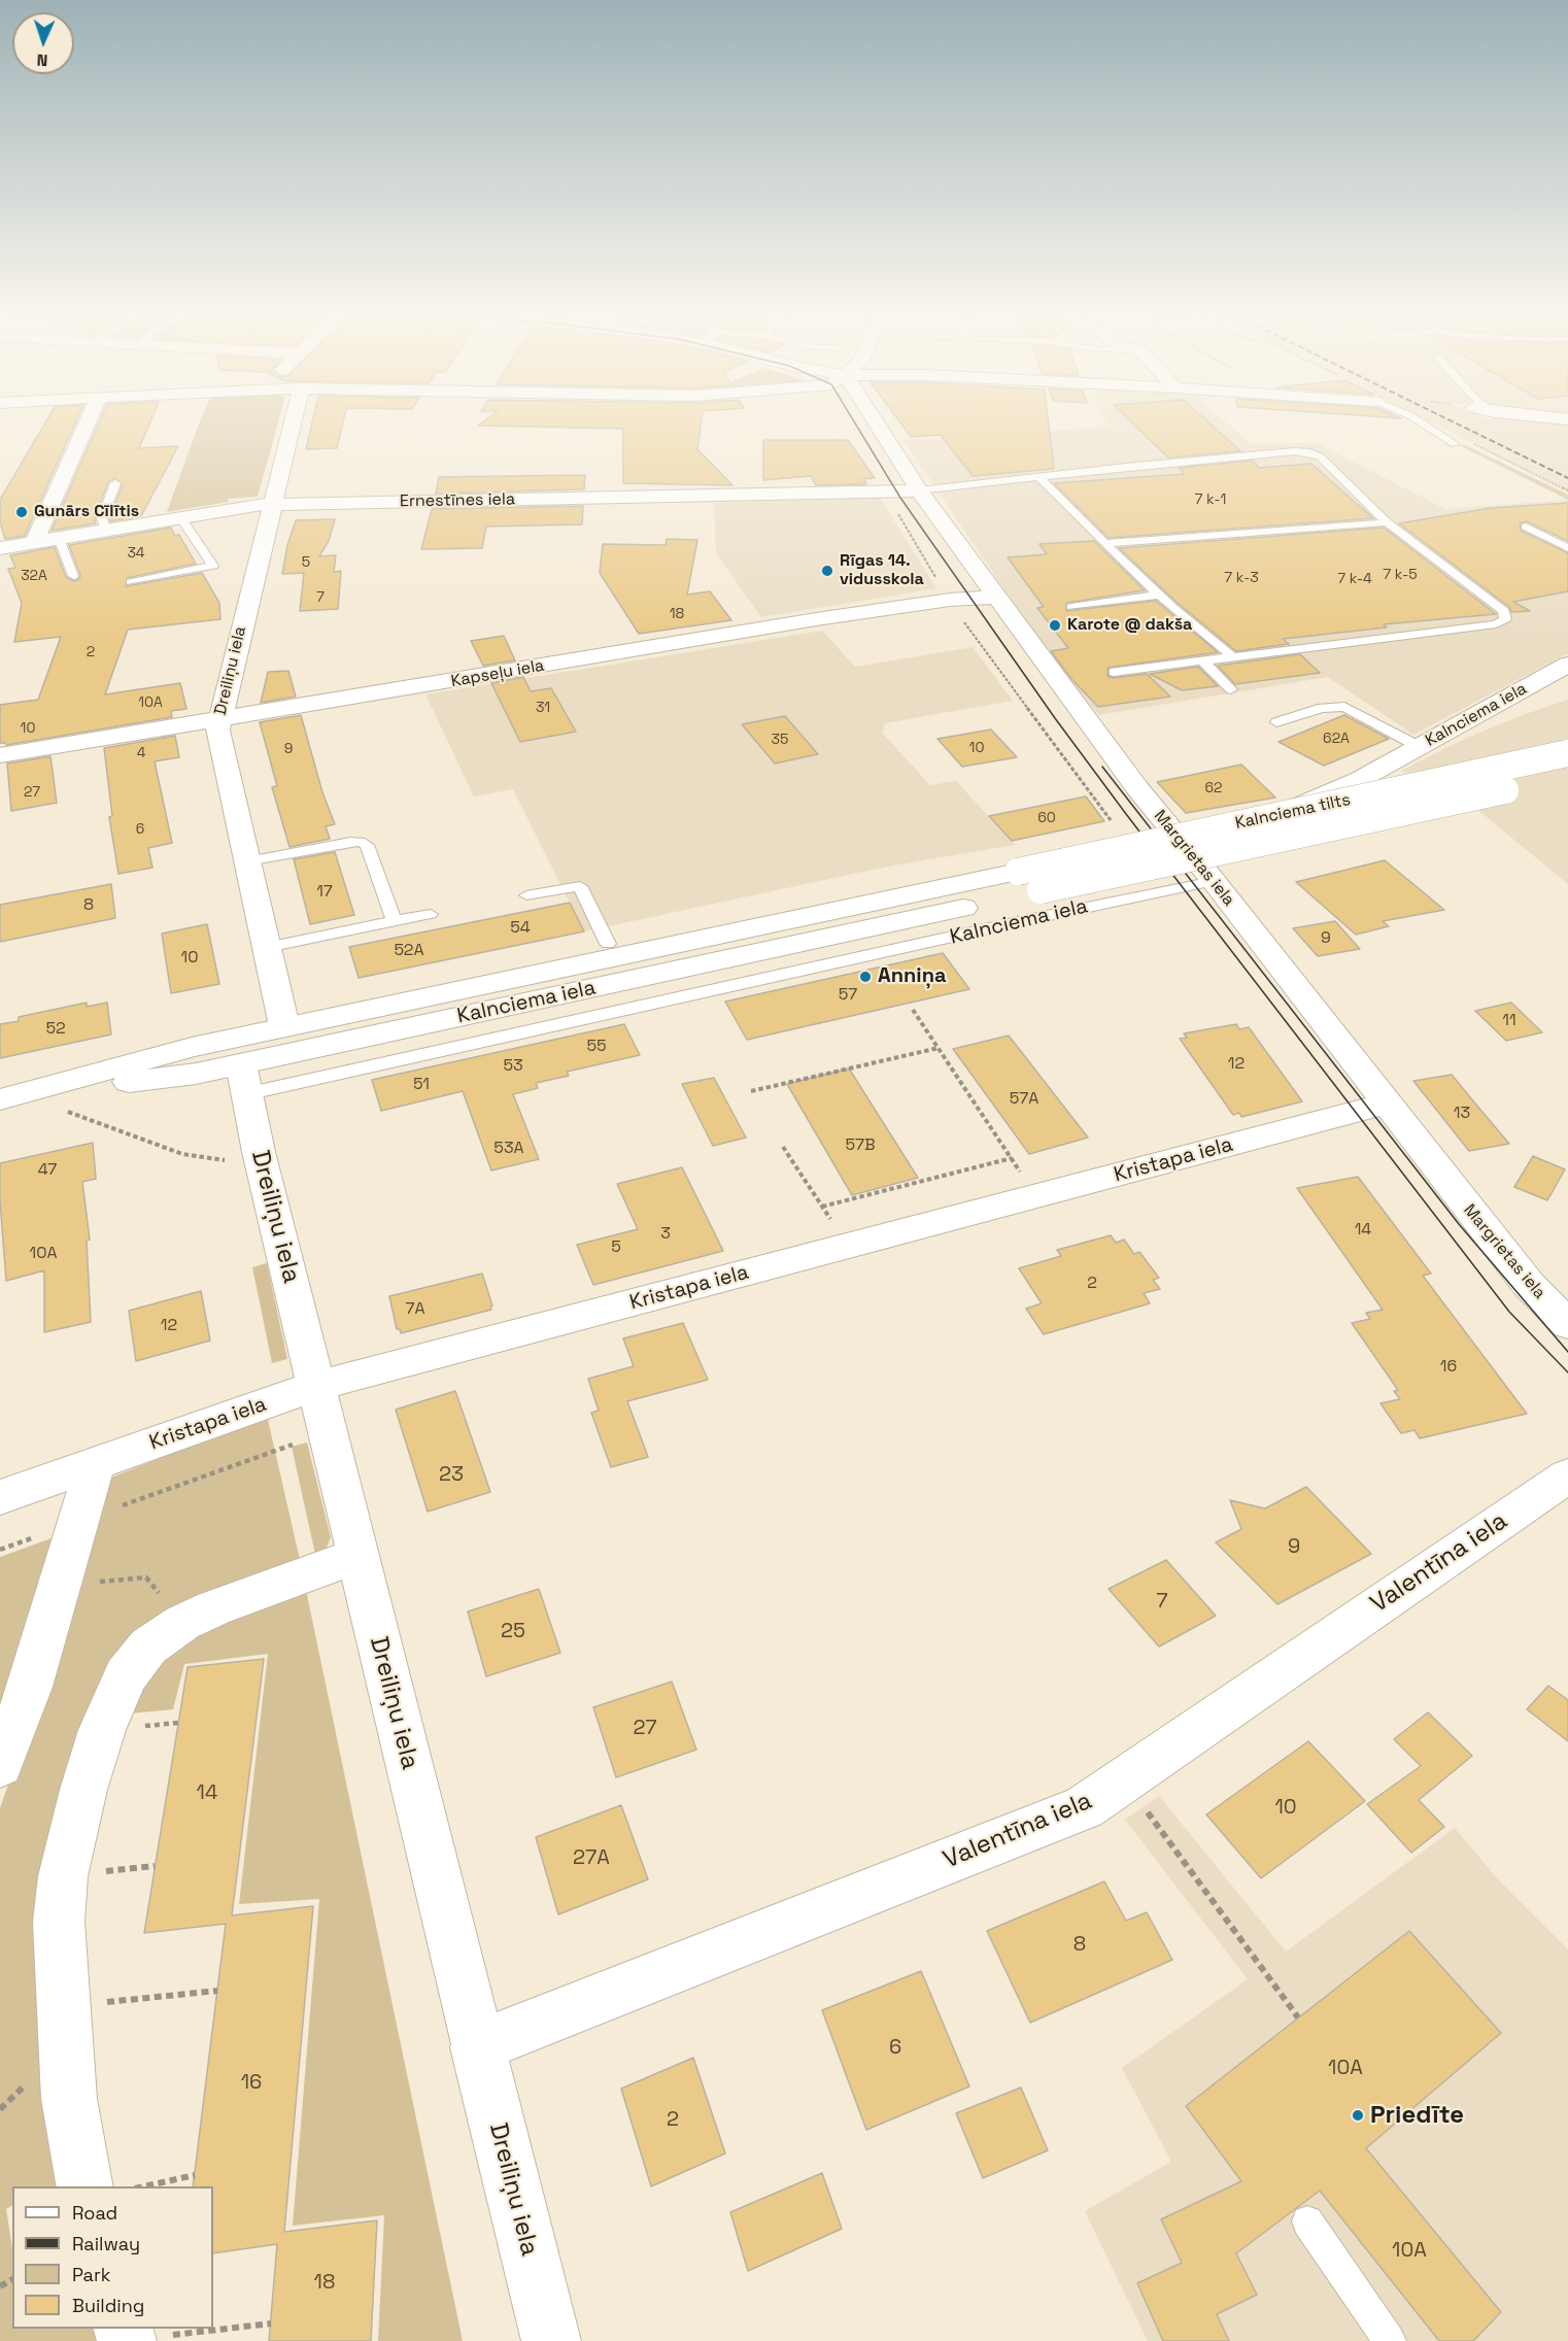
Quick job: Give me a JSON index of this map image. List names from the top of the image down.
{
  "streets": {
    "street": [
      "Ernestīnes iela",
      "Dreiliņu iela",
      "Kapseļu iela",
      "Kalnciema iela",
      "Kalnciema tilts",
      "Margrietas iela",
      "Kristapa iela",
      "Valentīna iela"
    ]
  },
  "crossings": [
    ["Ernestīnes iela", "Dreiliņu iela"],
    ["Ernestīnes iela", "Margrietas iela"],
    ["Dreiliņu iela", "Kapseļu iela"],
    ["Dreiliņu iela", "Kalnciema iela"],
    ["Dreiliņu iela", "Kristapa iela"],
    ["Dreiliņu iela", "Valentīna iela"],
    ["Kapseļu iela", "Margrietas iela"],
    ["Kalnciema iela", "Kalnciema tilts"],
    ["Kalnciema iela", "Margrietas iela"],
    ["Margrietas iela", "Kristapa iela"]
  ],
  "places": [
    "Gunārs Cīlītis",
    "Rīgas 14. vidusskola",
    "Karote @ dakša",
    "Anniņa",
    "Priedīte"
  ],
  "house_numbers": [
    "7 k-1",
    "34",
    "5",
    "7 k-5",
    "32A",
    "7 k-3",
    "7 k-4",
    "7",
    "18",
    "2",
    "10A",
    "31",
    "10",
    "62A",
    "35",
    "10",
    "9",
    "4",
    "62",
    "27",
    "60",
    "6",
    "17",
    "8",
    "54",
    "9",
    "52A",
    "10",
    "57",
    "11",
    "52",
    "55",
    "12",
    "53",
    "51",
    "57A",
    "13",
    "57B",
    "53A",
    "47",
    "14",
    "3",
    "5",
    "10A",
    "2",
    "7A",
    "12",
    "16",
    "23",
    "9",
    "7",
    "25",
    "27",
    "14",
    "10",
    "27A",
    "8",
    "6",
    "10A",
    "16",
    "2",
    "10A",
    "18"
  ],
  "legend": [
    "Road",
    "Railway",
    "Park",
    "Building"
  ],
  "north": "bottom"
}
